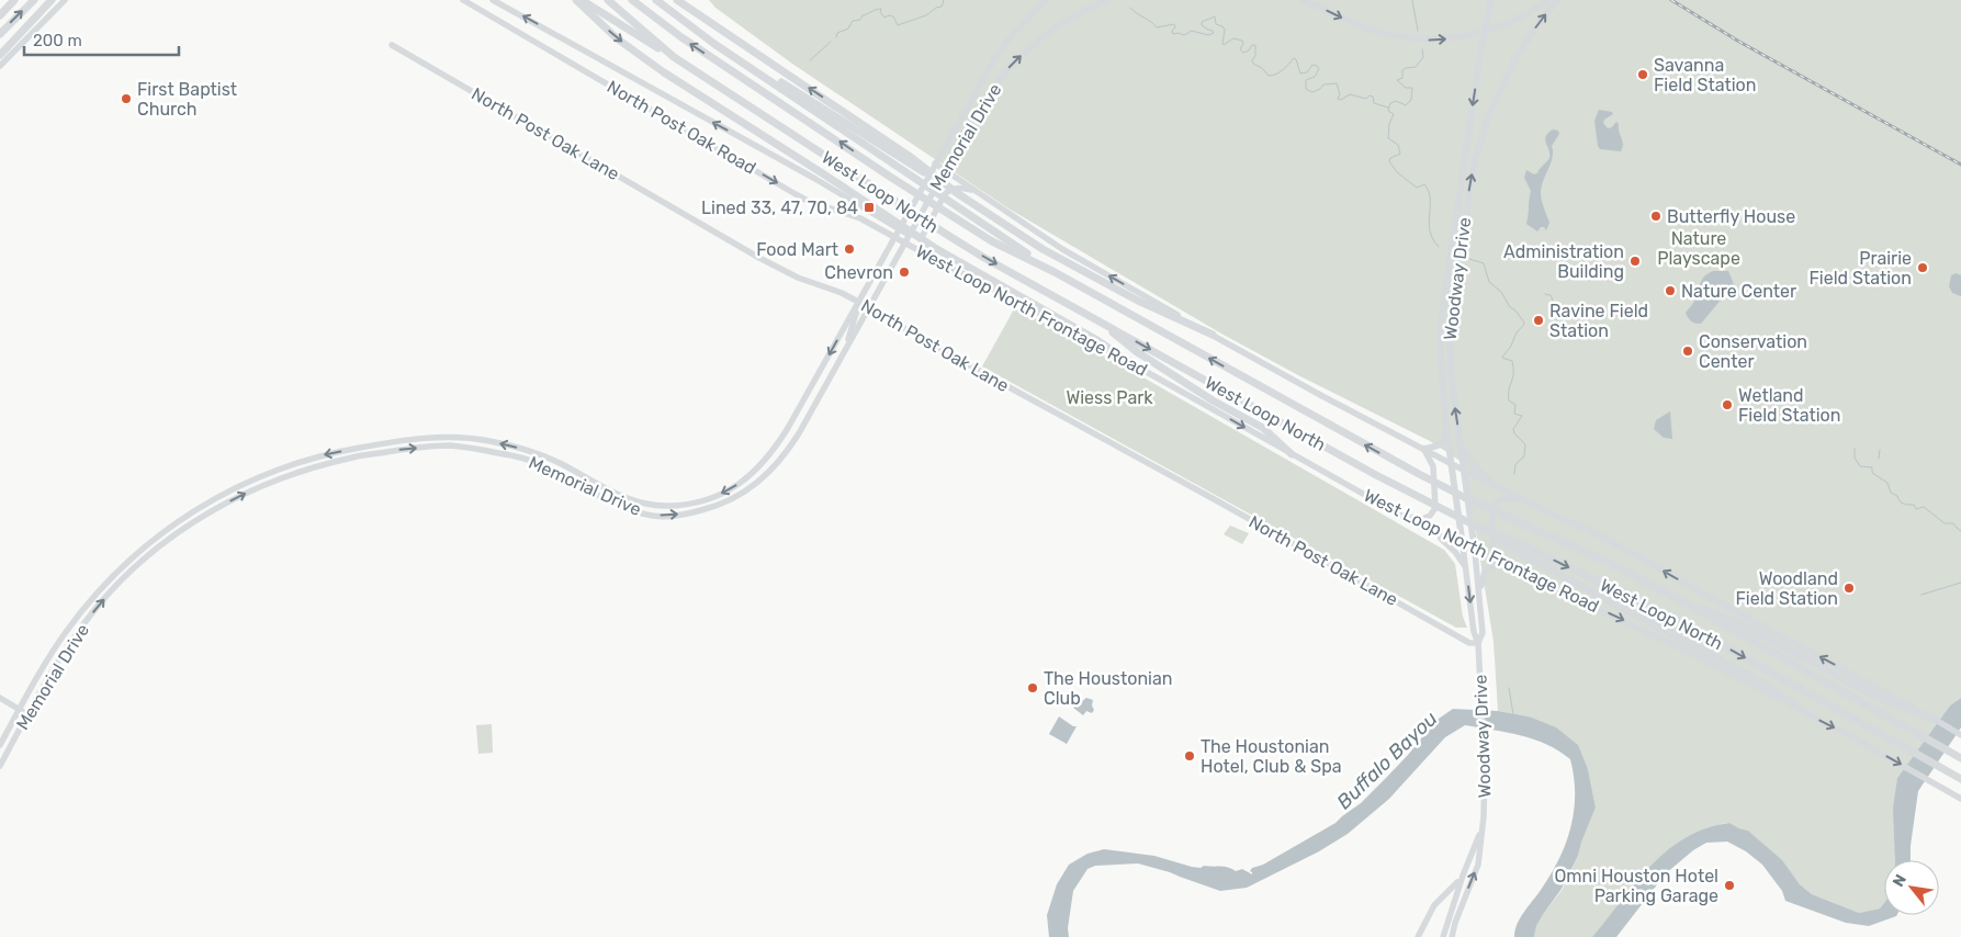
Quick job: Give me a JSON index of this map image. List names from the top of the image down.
{
  "streets": {
    "highway": ["West Loop North"],
    "main road": [
      "North Post Oak Road",
      "North Post Oak Lane",
      "Memorial Drive",
      "Woodway Drive",
      "West Loop North Frontage Road"
    ]
  },
  "crossings": [
    ["North Post Oak Road", "Memorial Drive"],
    ["North Post Oak Road", "West Loop North Frontage Road"],
    ["North Post Oak Lane", "Memorial Drive"],
    ["North Post Oak Lane", "Woodway Drive"],
    ["Memorial Drive", "West Loop North Frontage Road"],
    ["Woodway Drive", "West Loop North Frontage Road"]
  ],
  "one_way": ["West Loop North Frontage Road"],
  "water": ["Buffalo Bayou"],
  "parks": ["Nature Playscape", "Wiess Park"],
  "places": {
    "other": [
      "Savanna Field Station",
      "First Baptist Church",
      "Butterfly House",
      "Food Mart",
      "Administration Building",
      "Prairie Field Station",
      "Chevron",
      "Nature Center",
      "Ravine Field Station",
      "Conservation Center",
      "Wetland Field Station",
      "Woodland Field Station",
      "The Houstonian Club",
      "The Houstonian Hotel, Club & Spa",
      "Omni Houston Hotel Parking Garage"
    ],
    "transit": ["Lined 33, 47, 70, 84"]
  },
  "scale_bar": "200 m",
  "north": "top left"
}
